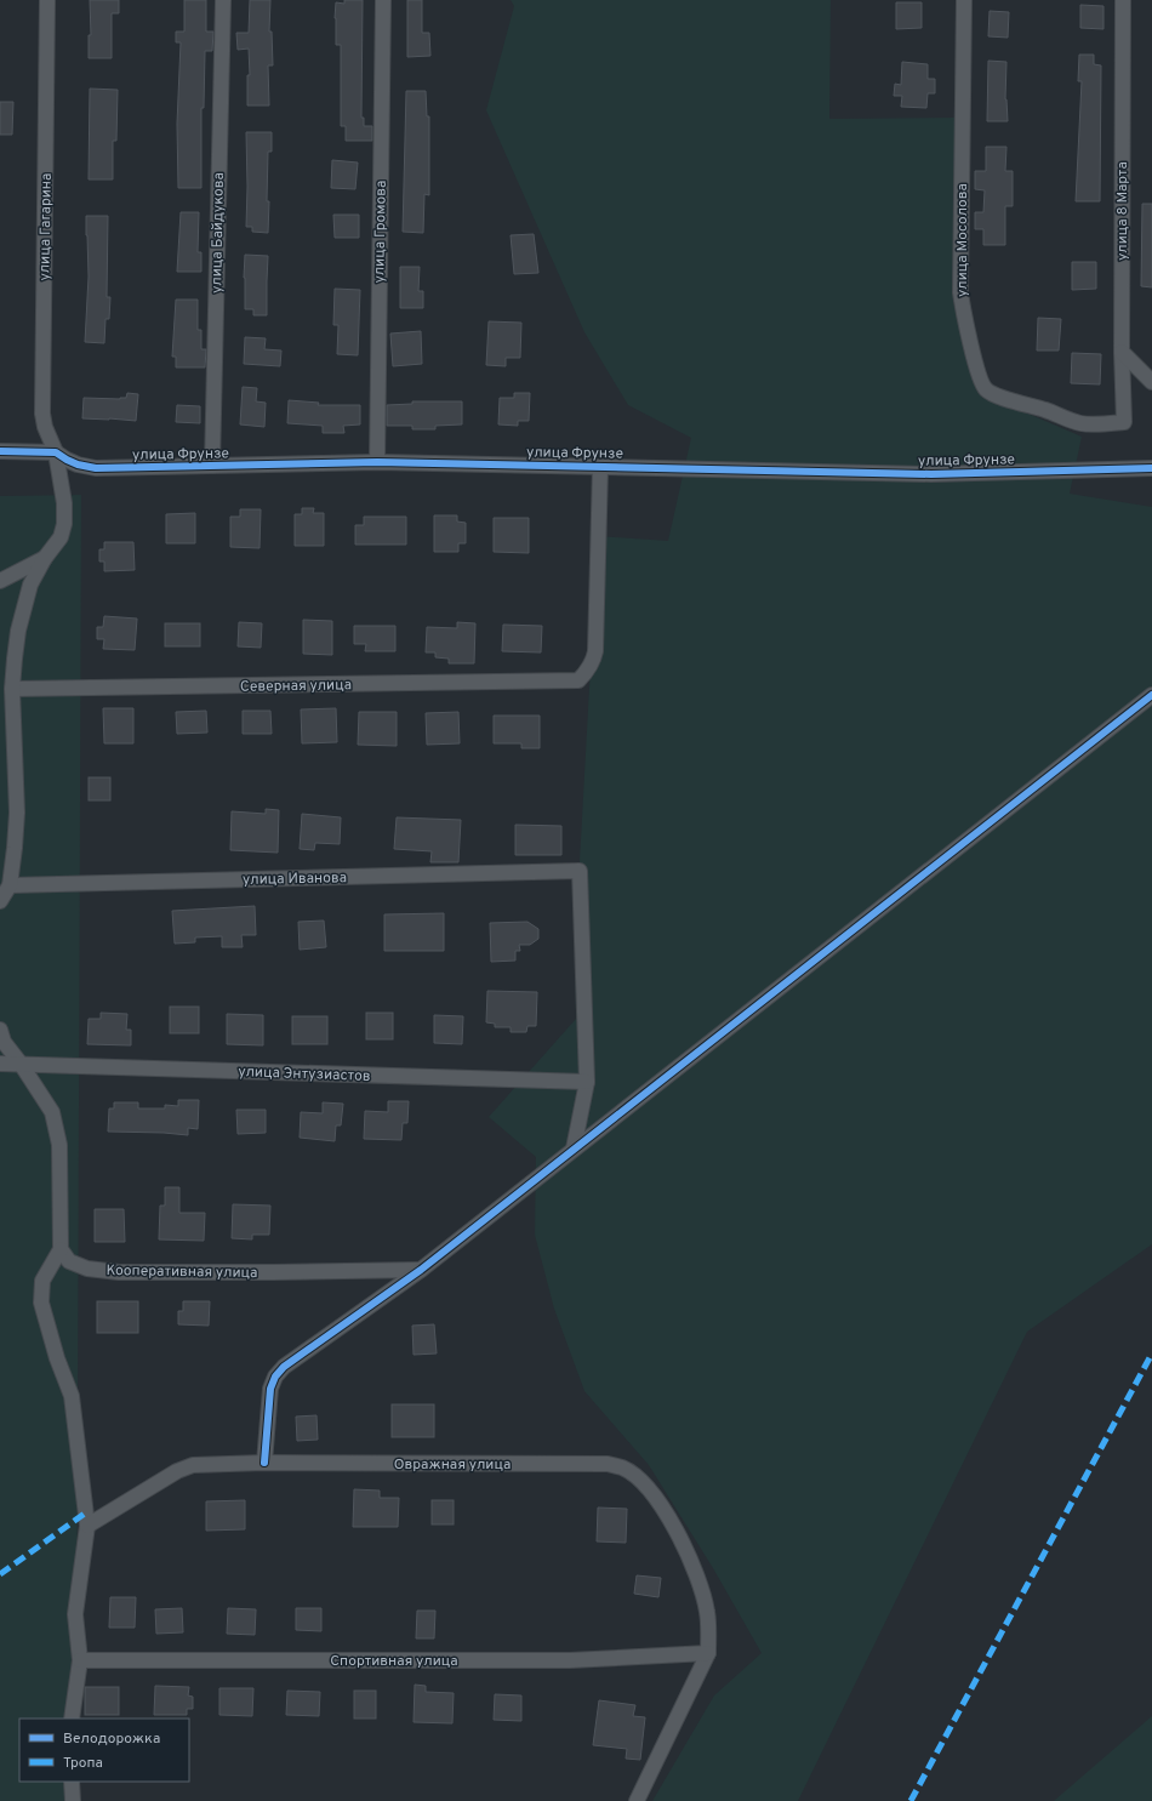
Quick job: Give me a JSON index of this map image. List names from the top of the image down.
{
  "streets": {
    "street": [
      "улица 8 Марта",
      "улица Гагарина",
      "улица Громова",
      "улица Байдукова",
      "улица Мосолова",
      "улица Фрунзе",
      "Северная улица",
      "улица Иванова",
      "улица Энтузиастов",
      "Кооперативная улица",
      "Овражная улица",
      "Спортивная улица"
    ]
  },
  "crossings": [
    ["улица 8 Марта", "улица Мосолова"],
    ["улица Гагарина", "улица Фрунзе"],
    ["улица Громова", "улица Фрунзе"],
    ["улица Байдукова", "улица Фрунзе"],
    ["улица Фрунзе", "Северная улица"],
    ["улица Иванова", "улица Энтузиастов"],
    ["Овражная улица", "Спортивная улица"]
  ],
  "legend": ["Велодорожка", "Тропа"]
}
